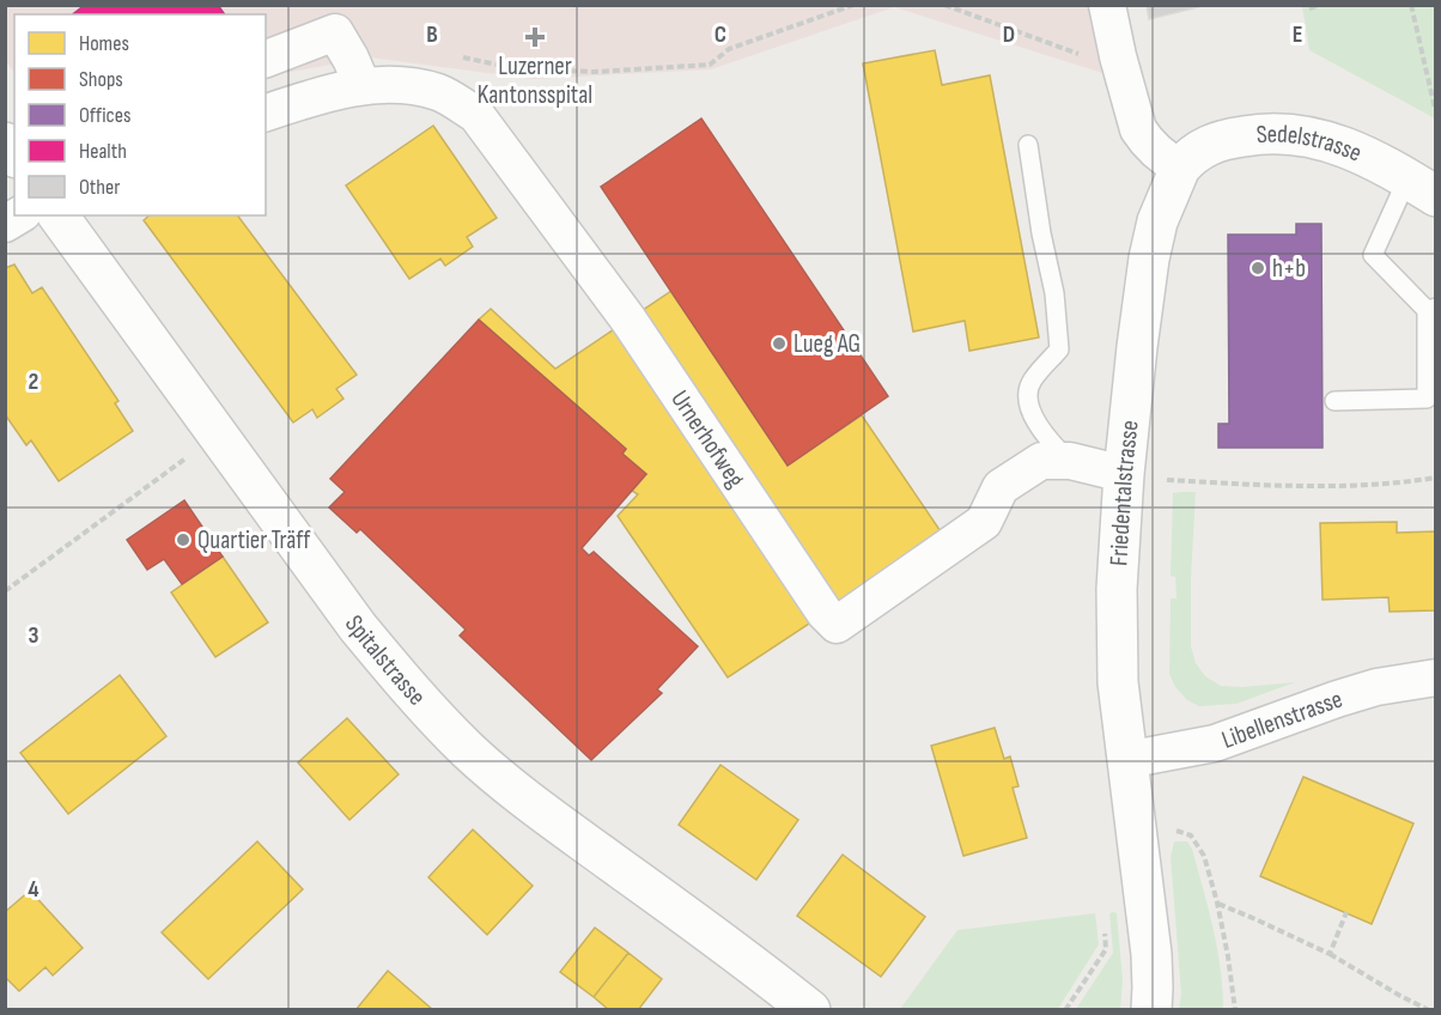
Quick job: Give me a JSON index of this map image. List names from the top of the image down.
{
  "streets": {
    "main road": ["Sedelstrasse", "Friedentalstrasse", "Spitalstrasse"],
    "street": ["Urnerhofweg", "Libellenstrasse"]
  },
  "crossings": [
    ["Sedelstrasse", "Friedentalstrasse"],
    ["Friedentalstrasse", "Libellenstrasse"]
  ],
  "places": {
    "health": ["Luzerner Kantonsspital"],
    "other": ["h+b", "Lueg AG", "Quartier Träff"]
  },
  "legend": [
    "Homes",
    "Shops",
    "Offices",
    "Health",
    "Other"
  ],
  "grid": {
    "columns": [
      "B",
      "C",
      "D",
      "E"
    ],
    "rows": ["2", "3", "4"]
  }
}
